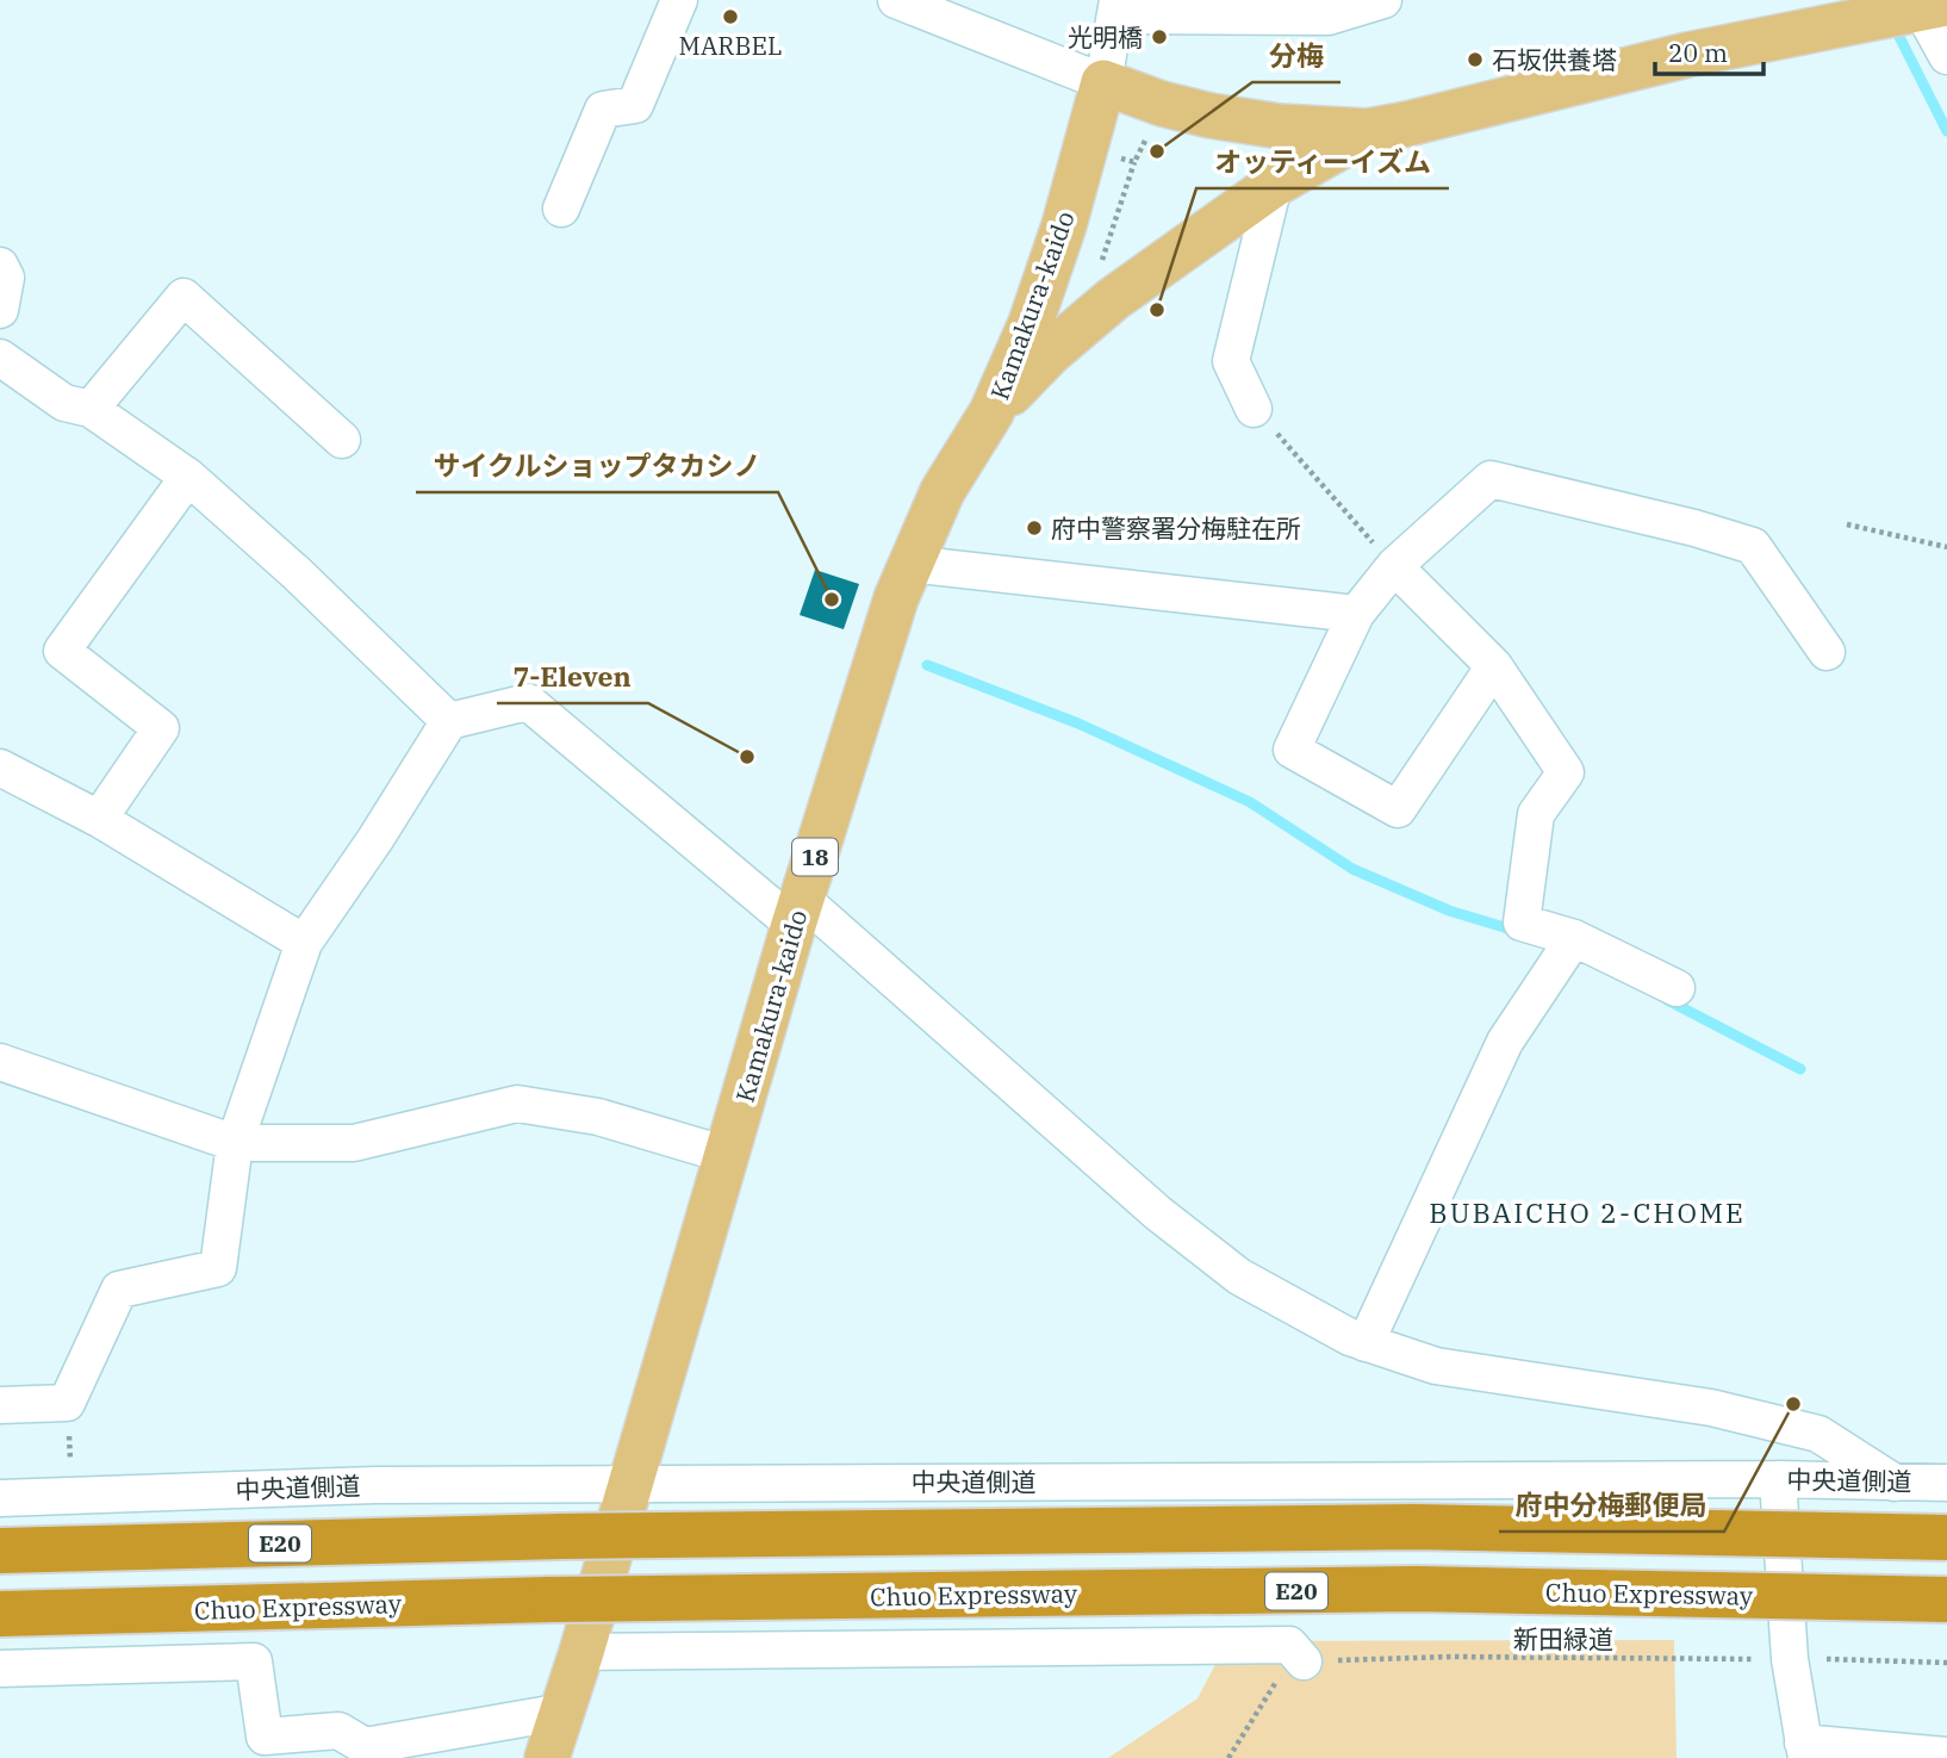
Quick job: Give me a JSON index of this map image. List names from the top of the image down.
{
  "streets": {
    "highway": ["E20", "Chuo Expressway"],
    "main road": ["Kamakura-kaido", "18"],
    "street": ["中央道側道"],
    "path": ["新田緑道"]
  },
  "crossings": [
    ["Kamakura-kaido", "18"],
    ["Kamakura-kaido", "中央道側道"]
  ],
  "districts": ["BUBAICHO 2-CHOME"],
  "places": [
    "MARBEL",
    "光明橋",
    "石坂供養塔",
    "分梅",
    "オッティーイズム",
    "府中警察署分梅駐在所",
    "サイクルショップタカシノ",
    "7-Eleven",
    "府中分梅郵便局"
  ],
  "scale_bar": "20 m"
}
